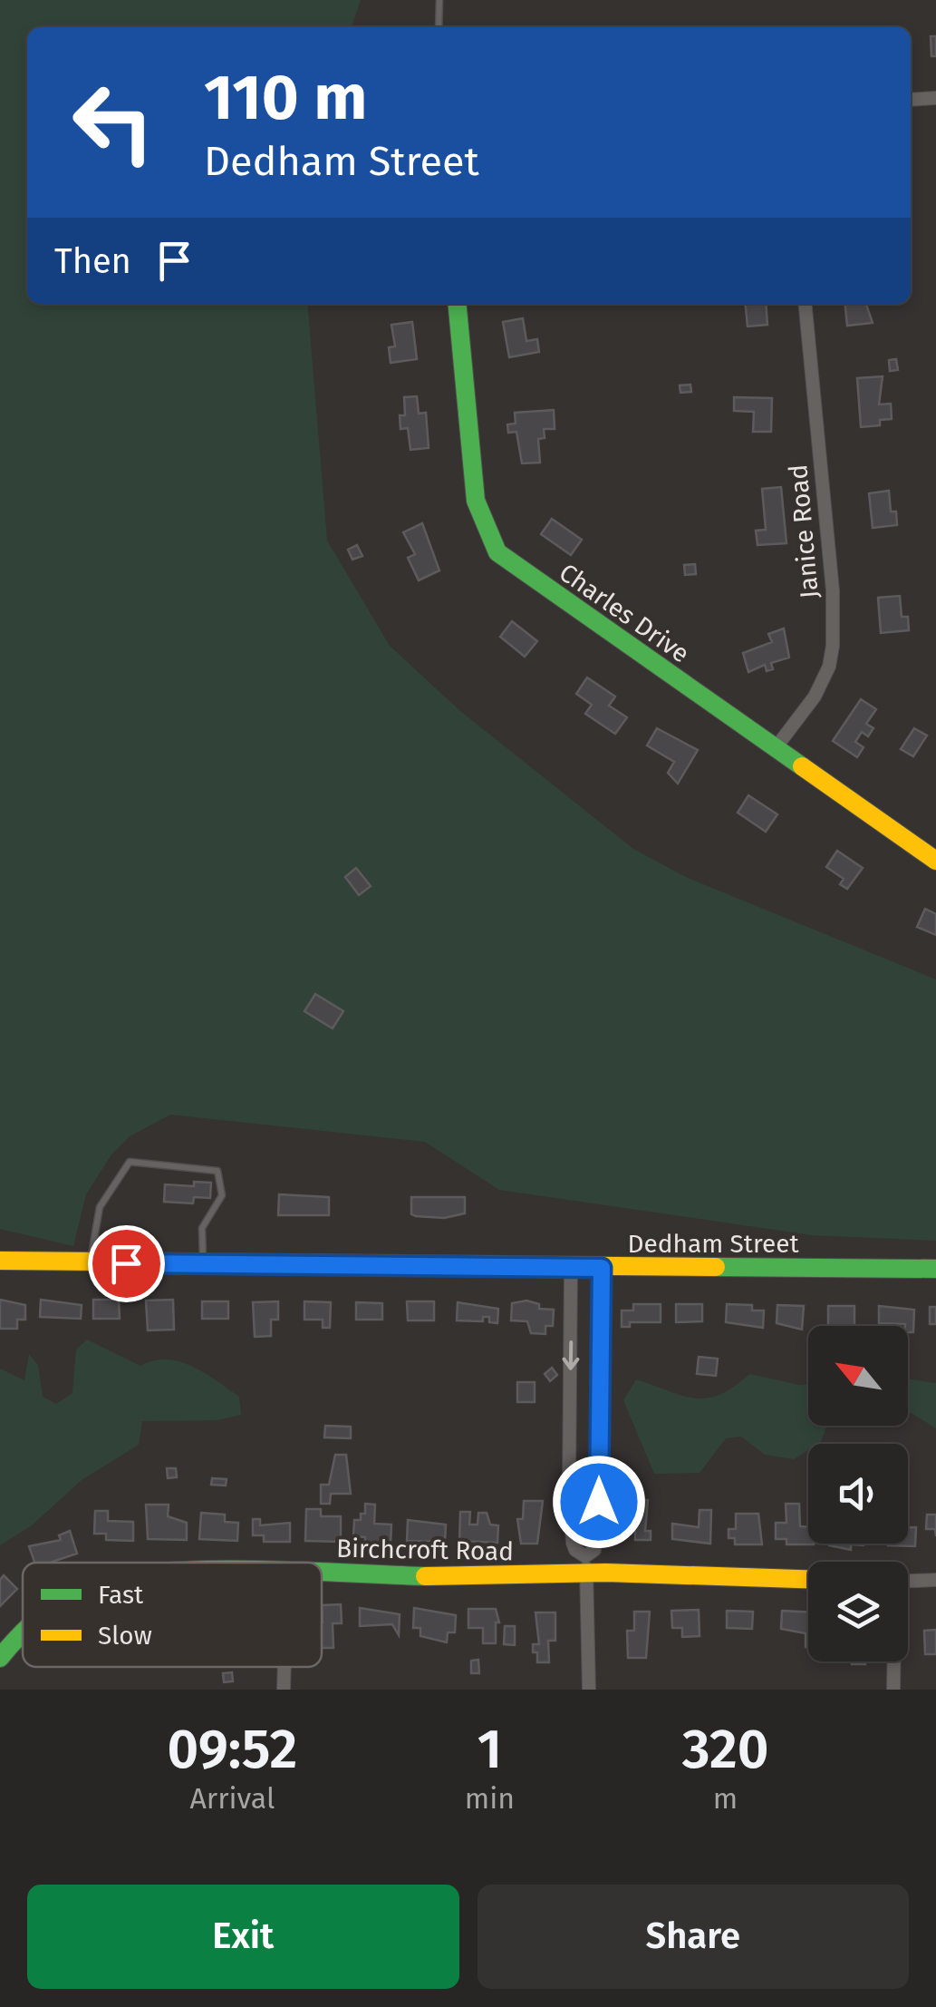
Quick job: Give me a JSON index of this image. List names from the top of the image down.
{
  "streets": {
    "street": [
      "Janice Road",
      "Charles Drive",
      "Dedham Street",
      "Birchcroft Road"
    ]
  },
  "crossings": [
    ["Janice Road", "Charles Drive"]
  ],
  "legend": ["Fast", "Slow"],
  "north": "top left",
  "page": {
    "turn": ["110 m", "Dedham Street"],
    "then": "Then",
    "eta": [
      "09:52",
      "Arrival",
      "1",
      "min",
      "320",
      "m"
    ],
    "buttons": ["Exit", "Share"]
  }
}
